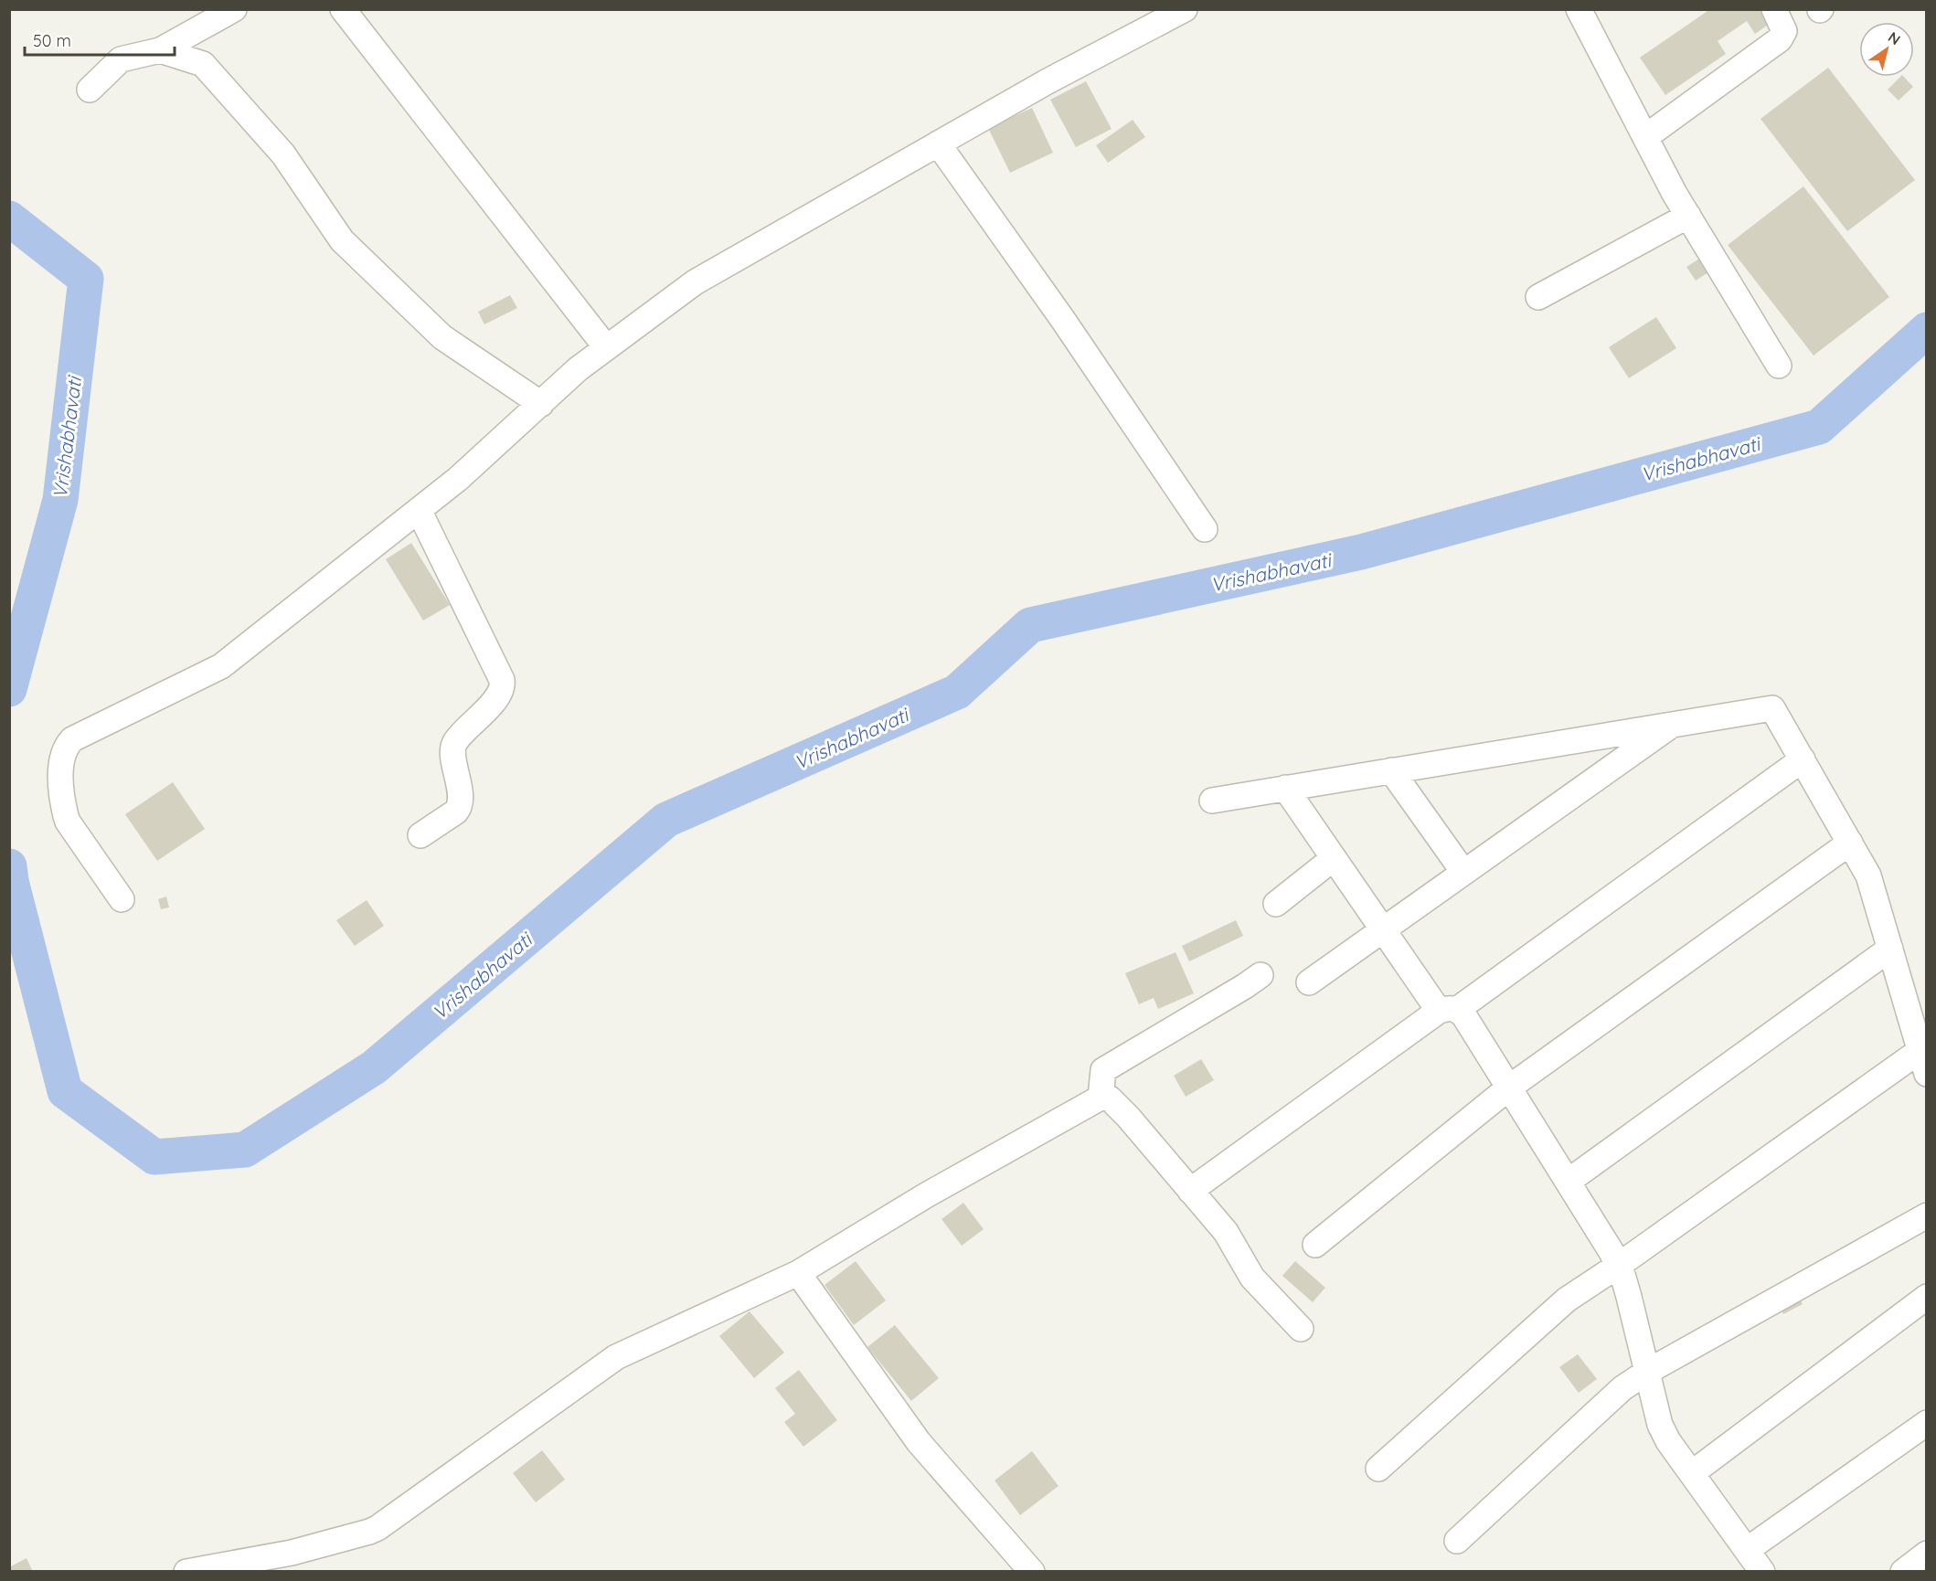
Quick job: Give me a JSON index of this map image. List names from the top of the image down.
{
  "water": ["Vrishabhavati"],
  "scale_bar": "50 m",
  "north": "top right"
}
